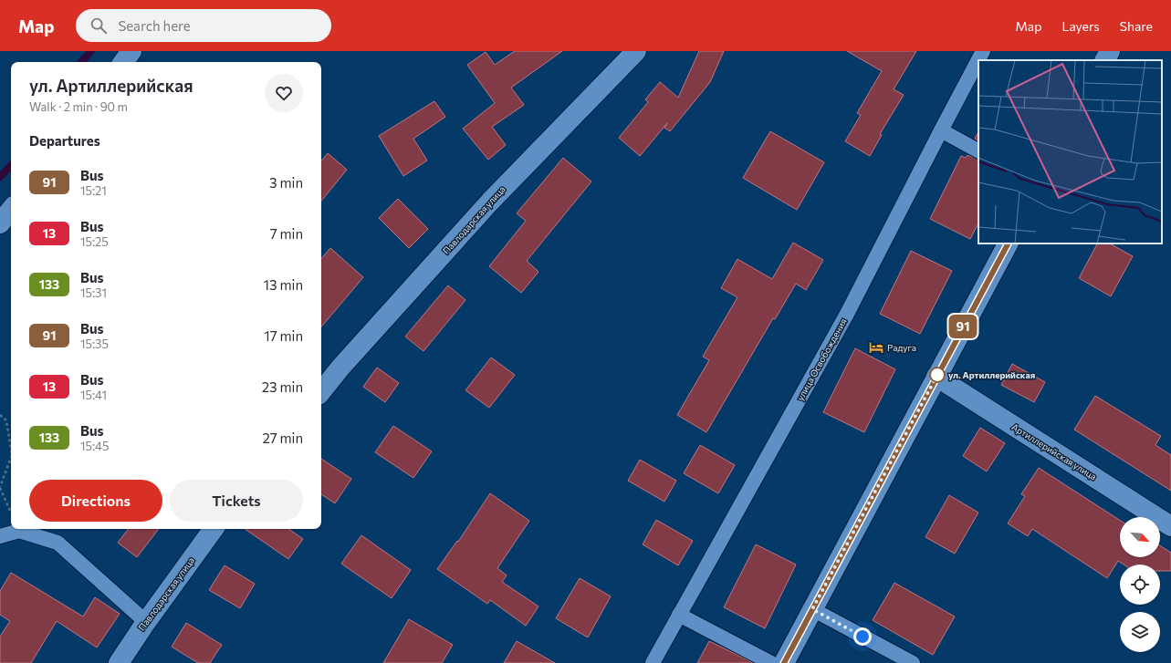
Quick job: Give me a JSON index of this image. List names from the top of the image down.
{
  "streets": {
    "street": ["Павлодарская улица", "Артиллерийская улица"],
    "lane": ["улица Освобождения"]
  },
  "places": {
    "hotel": ["Радуга"],
    "other": ["ул. Артиллерийская"]
  },
  "lines": ["bus line 91"],
  "north": "bottom right",
  "page": {
    "header": "Map",
    "search": "Search here",
    "nav": ["Map", "Layers", "Share"],
    "on_map": "91",
    "heading": [
      ["ул. Артиллерийская", "Walk · 2 min · 90 m"],
      "Departures"
    ],
    "list": [
      {
        "mark": "91",
        "name": "Bus",
        "note": "15:21",
        "value": "3 min"
      },
      {
        "mark": "13",
        "name": "Bus",
        "note": "15:25",
        "value": "7 min"
      },
      {
        "mark": "133",
        "name": "Bus",
        "note": "15:31",
        "value": "13 min"
      },
      {
        "mark": "91",
        "name": "Bus",
        "note": "15:35",
        "value": "17 min"
      },
      {
        "mark": "13",
        "name": "Bus",
        "note": "15:41",
        "value": "23 min"
      },
      {
        "mark": "133",
        "name": "Bus",
        "note": "15:45",
        "value": "27 min"
      }
    ],
    "buttons": ["Directions", "Tickets"]
  }
}
